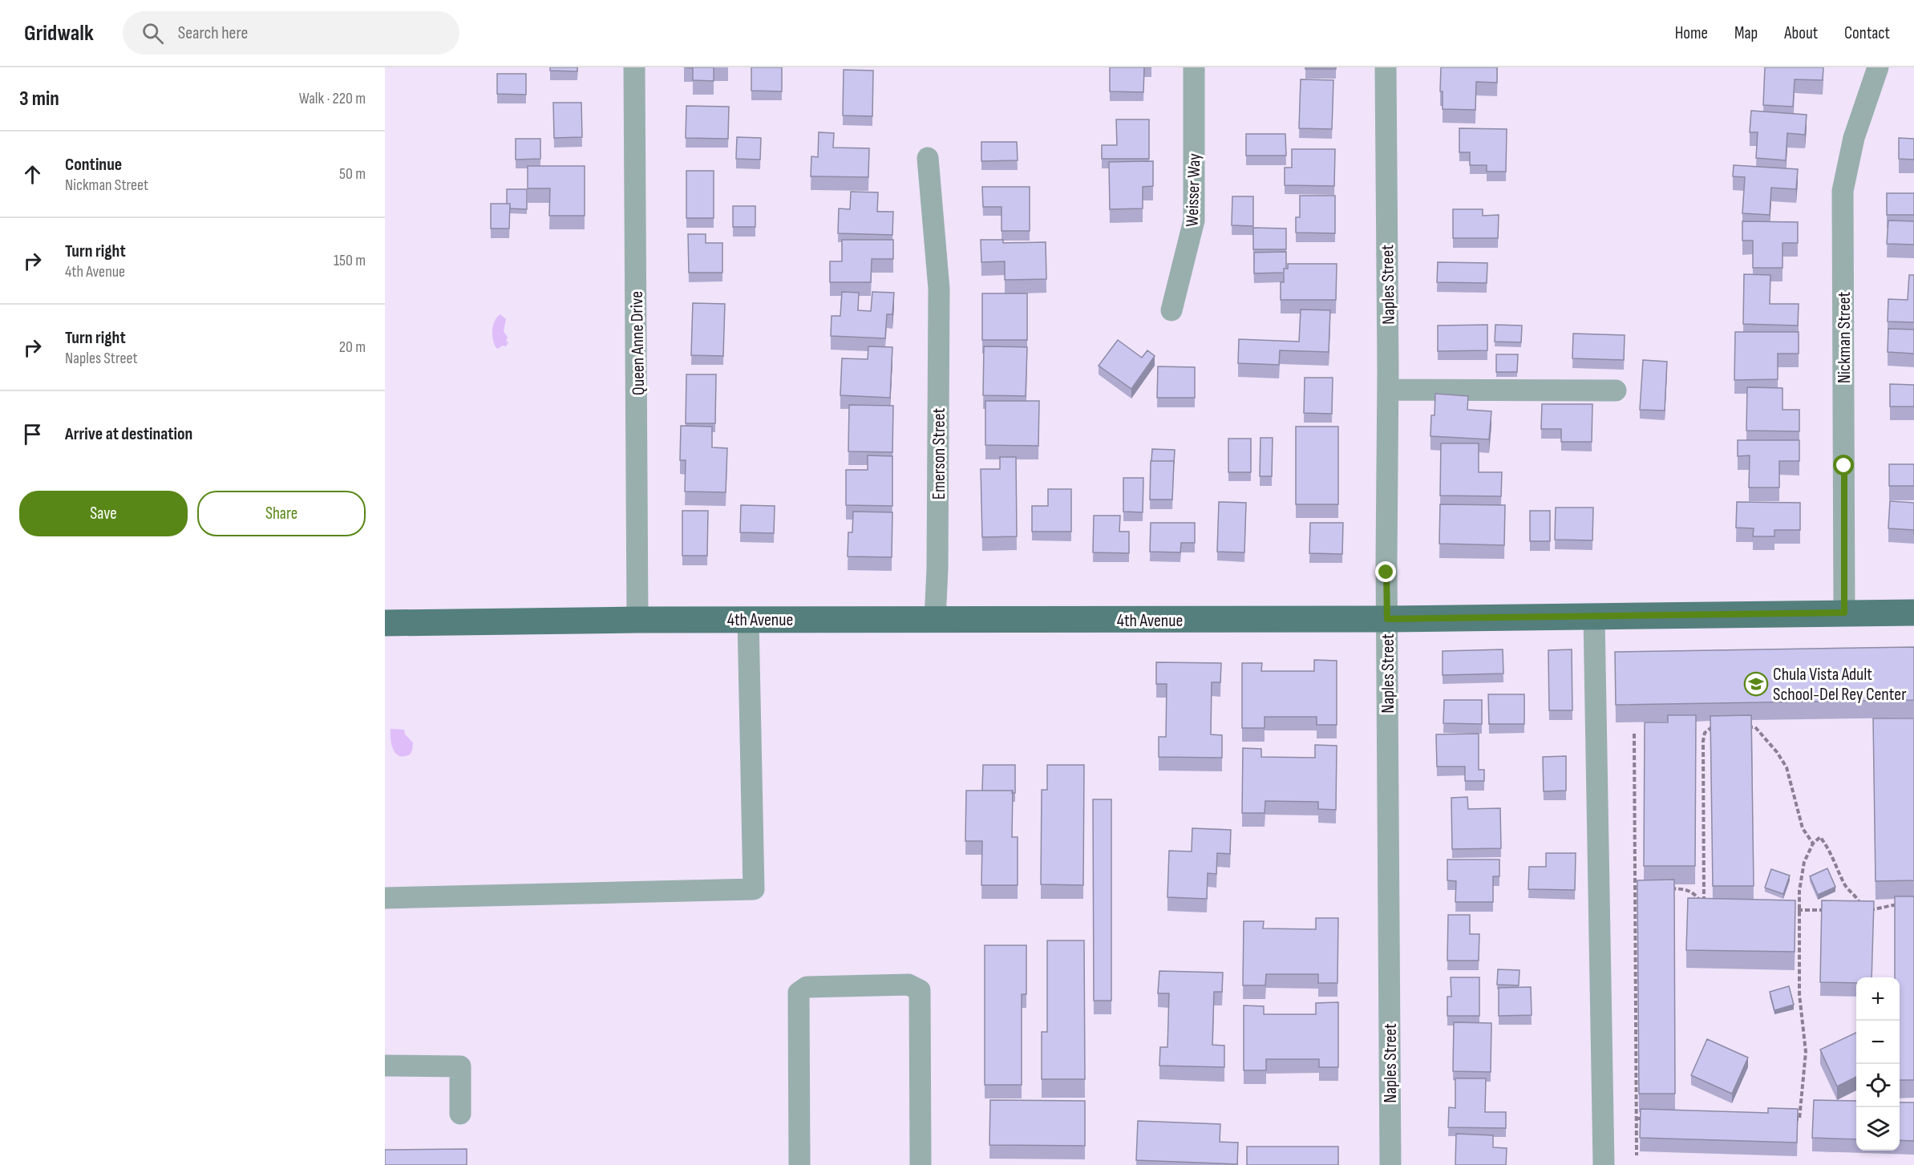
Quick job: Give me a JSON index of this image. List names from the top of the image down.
{
  "streets": {
    "main road": ["4th Avenue"],
    "street": [
      "Weisser Way",
      "Naples Street",
      "Nickman Street",
      "Queen Anne Drive",
      "Emerson Street"
    ]
  },
  "crossings": [
    ["Naples Street", "4th Avenue"],
    ["Nickman Street", "4th Avenue"],
    ["Queen Anne Drive", "4th Avenue"],
    ["Emerson Street", "4th Avenue"]
  ],
  "places": {
    "school or university": ["Chula Vista Adult School-Del Rey Center"]
  },
  "page": {
    "header": "Gridwalk",
    "search": "Search here",
    "nav": [
      "Home",
      "Map",
      "About",
      "Contact"
    ],
    "heading": ["3 min", "Walk · 220 m"],
    "list": [
      ["Continue", "Nickman Street", "50 m"],
      ["Turn right", "4th Avenue", "150 m"],
      ["Turn right", "Naples Street", "20 m"],
      "Arrive at destination"
    ],
    "buttons": ["Save", "Share"],
    "map_buttons": ["+", "−"]
  }
}
